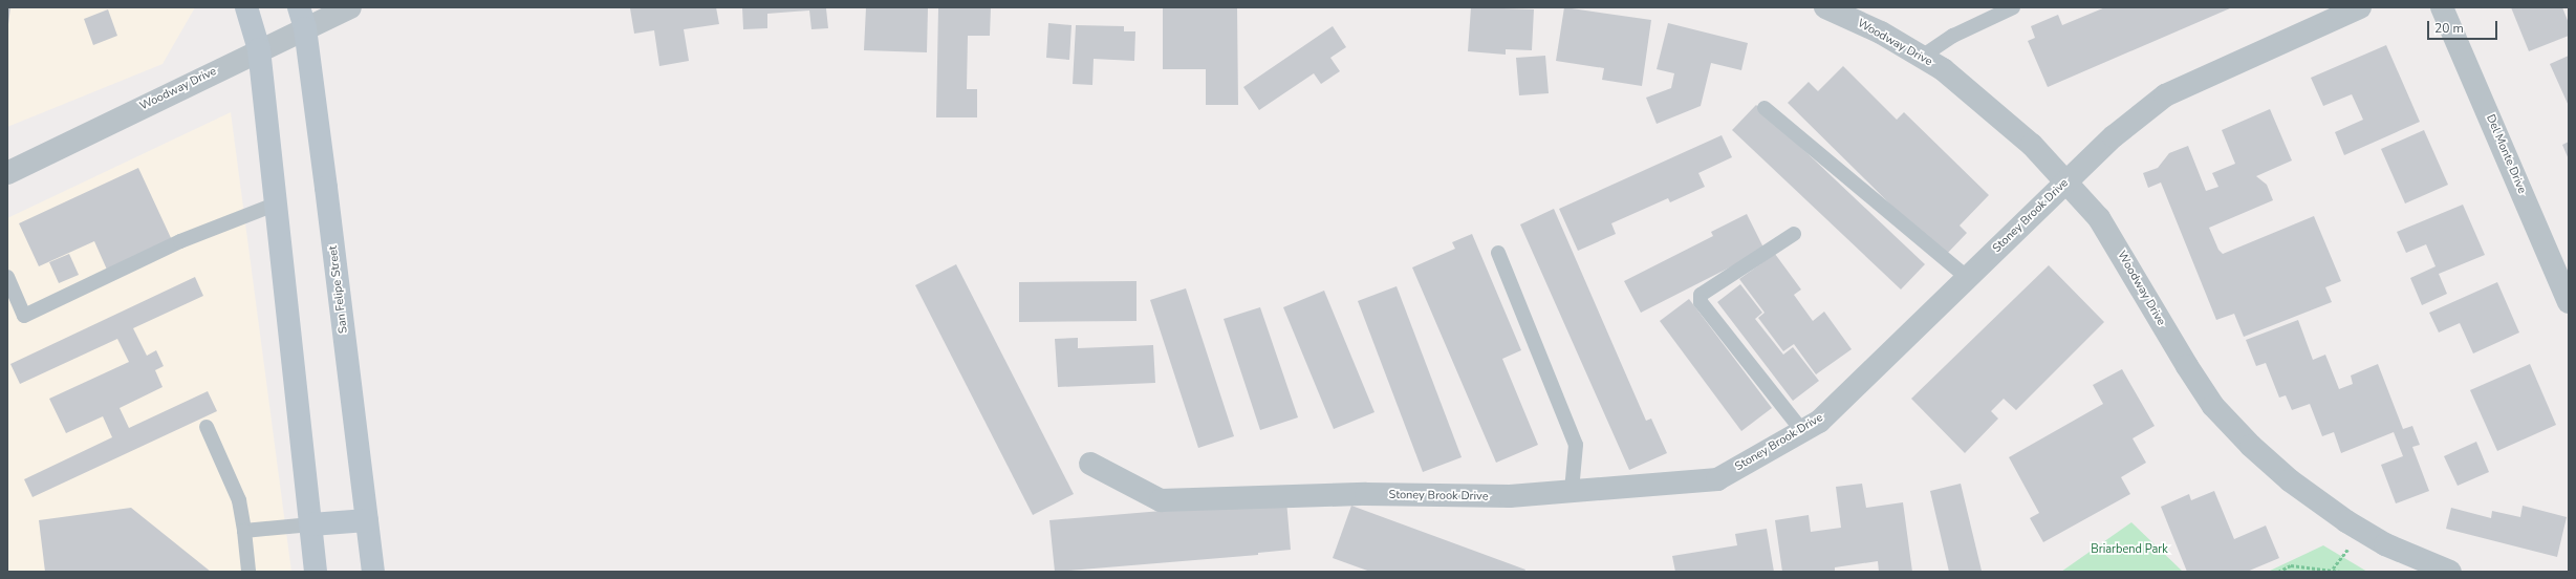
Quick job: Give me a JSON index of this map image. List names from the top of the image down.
{
  "streets": {
    "main road": ["San Felipe Street"],
    "street": ["Woodway Drive", "Del Monte Drive", "Stoney Brook Drive"]
  },
  "crossings": [
    ["Woodway Drive", "Stoney Brook Drive"],
    ["Woodway Drive", "San Felipe Street"]
  ],
  "parks": ["Briarbend Park"],
  "scale_bar": "20 m"
}
